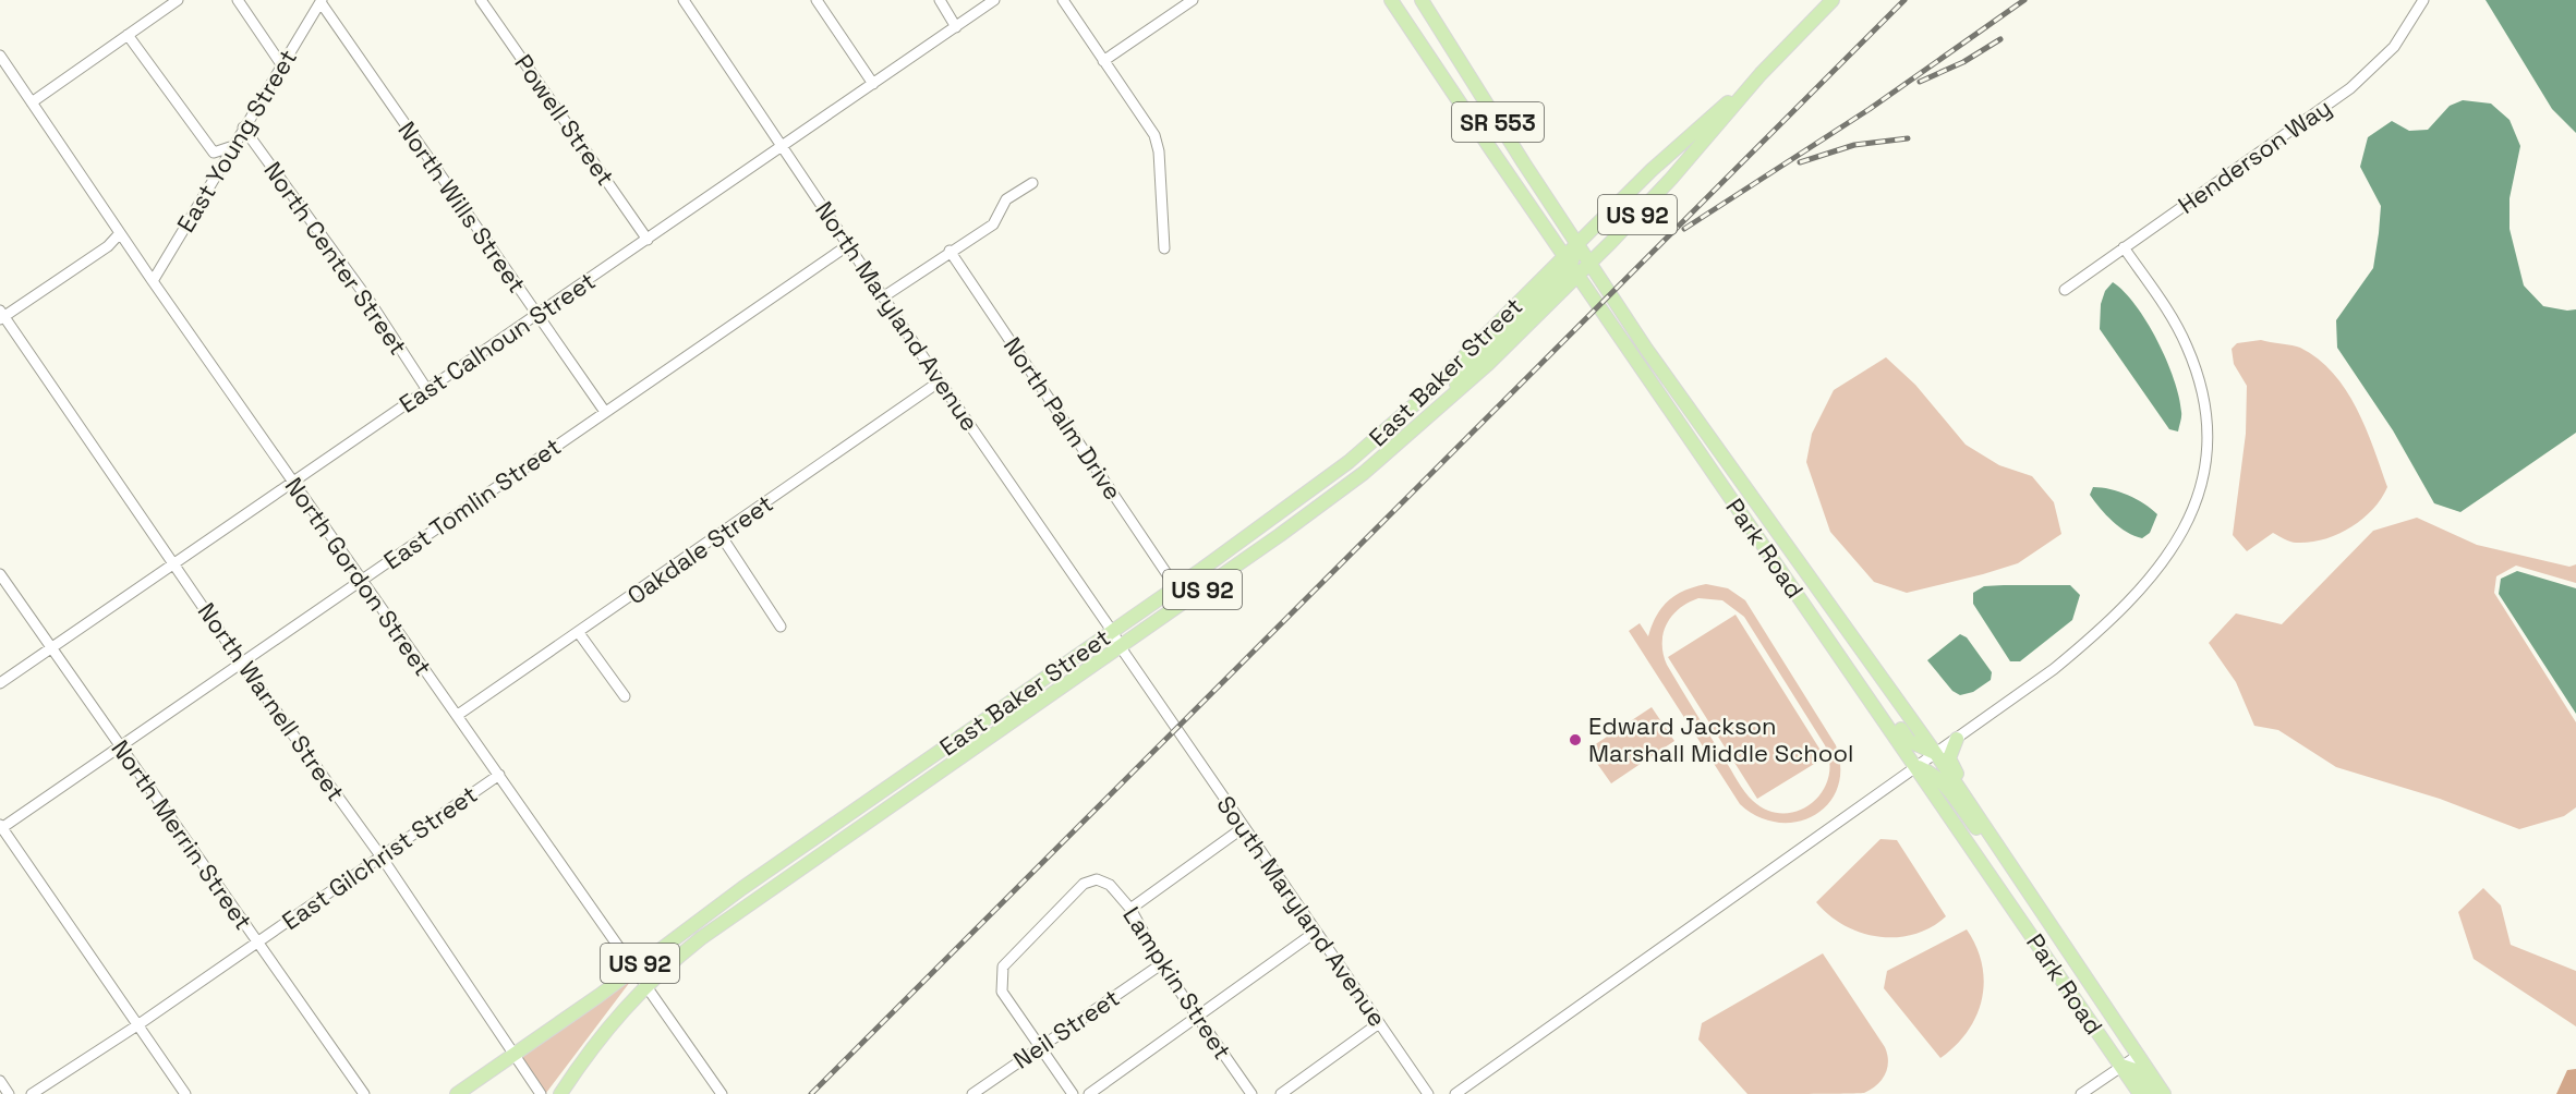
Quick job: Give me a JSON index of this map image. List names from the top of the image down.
{
  "streets": {
    "main road": [
      "SR 553",
      "US 92",
      "East Baker Street",
      "Park Road"
    ],
    "street": [
      "Powell Street",
      "East Young Street",
      "Henderson Way",
      "North Wills Street",
      "North Center Street",
      "North Maryland Avenue",
      "East Calhoun Street",
      "North Palm Drive",
      "East Tomlin Street",
      "Oakdale Street",
      "North Gordon Street",
      "North Warnell Street",
      "North Merrin Street",
      "East Gilchrist Street",
      "South Maryland Avenue",
      "Lampkin Street",
      "Neil Street"
    ]
  },
  "crossings": [
    ["Powell Street", "East Calhoun Street"],
    ["East Young Street", "North Wills Street"],
    ["East Young Street", "North Center Street"],
    ["East Young Street", "North Gordon Street"],
    ["North Wills Street", "East Calhoun Street"],
    ["North Wills Street", "East Tomlin Street"],
    ["US 92", "East Baker Street"],
    ["US 92", "Park Road"],
    ["US 92", "North Gordon Street"],
    ["North Center Street", "East Calhoun Street"],
    ["North Maryland Avenue", "East Calhoun Street"],
    ["North Maryland Avenue", "East Baker Street"],
    ["North Maryland Avenue", "East Tomlin Street"],
    ["North Maryland Avenue", "Oakdale Street"],
    ["North Maryland Avenue", "South Maryland Avenue"],
    ["East Calhoun Street", "North Gordon Street"],
    ["East Calhoun Street", "North Warnell Street"],
    ["East Calhoun Street", "North Merrin Street"],
    ["East Baker Street", "North Palm Drive"],
    ["East Baker Street", "Park Road"],
    ["East Baker Street", "North Gordon Street"],
    ["East Baker Street", "North Warnell Street"],
    ["East Baker Street", "South Maryland Avenue"],
    ["East Tomlin Street", "North Gordon Street"],
    ["East Tomlin Street", "North Warnell Street"],
    ["East Tomlin Street", "North Merrin Street"],
    ["Oakdale Street", "North Gordon Street"],
    ["North Gordon Street", "East Gilchrist Street"],
    ["North Warnell Street", "East Gilchrist Street"],
    ["North Merrin Street", "East Gilchrist Street"],
    ["Lampkin Street", "Neil Street"]
  ],
  "places": ["Edward Jackson Marshall Middle School"]
}
